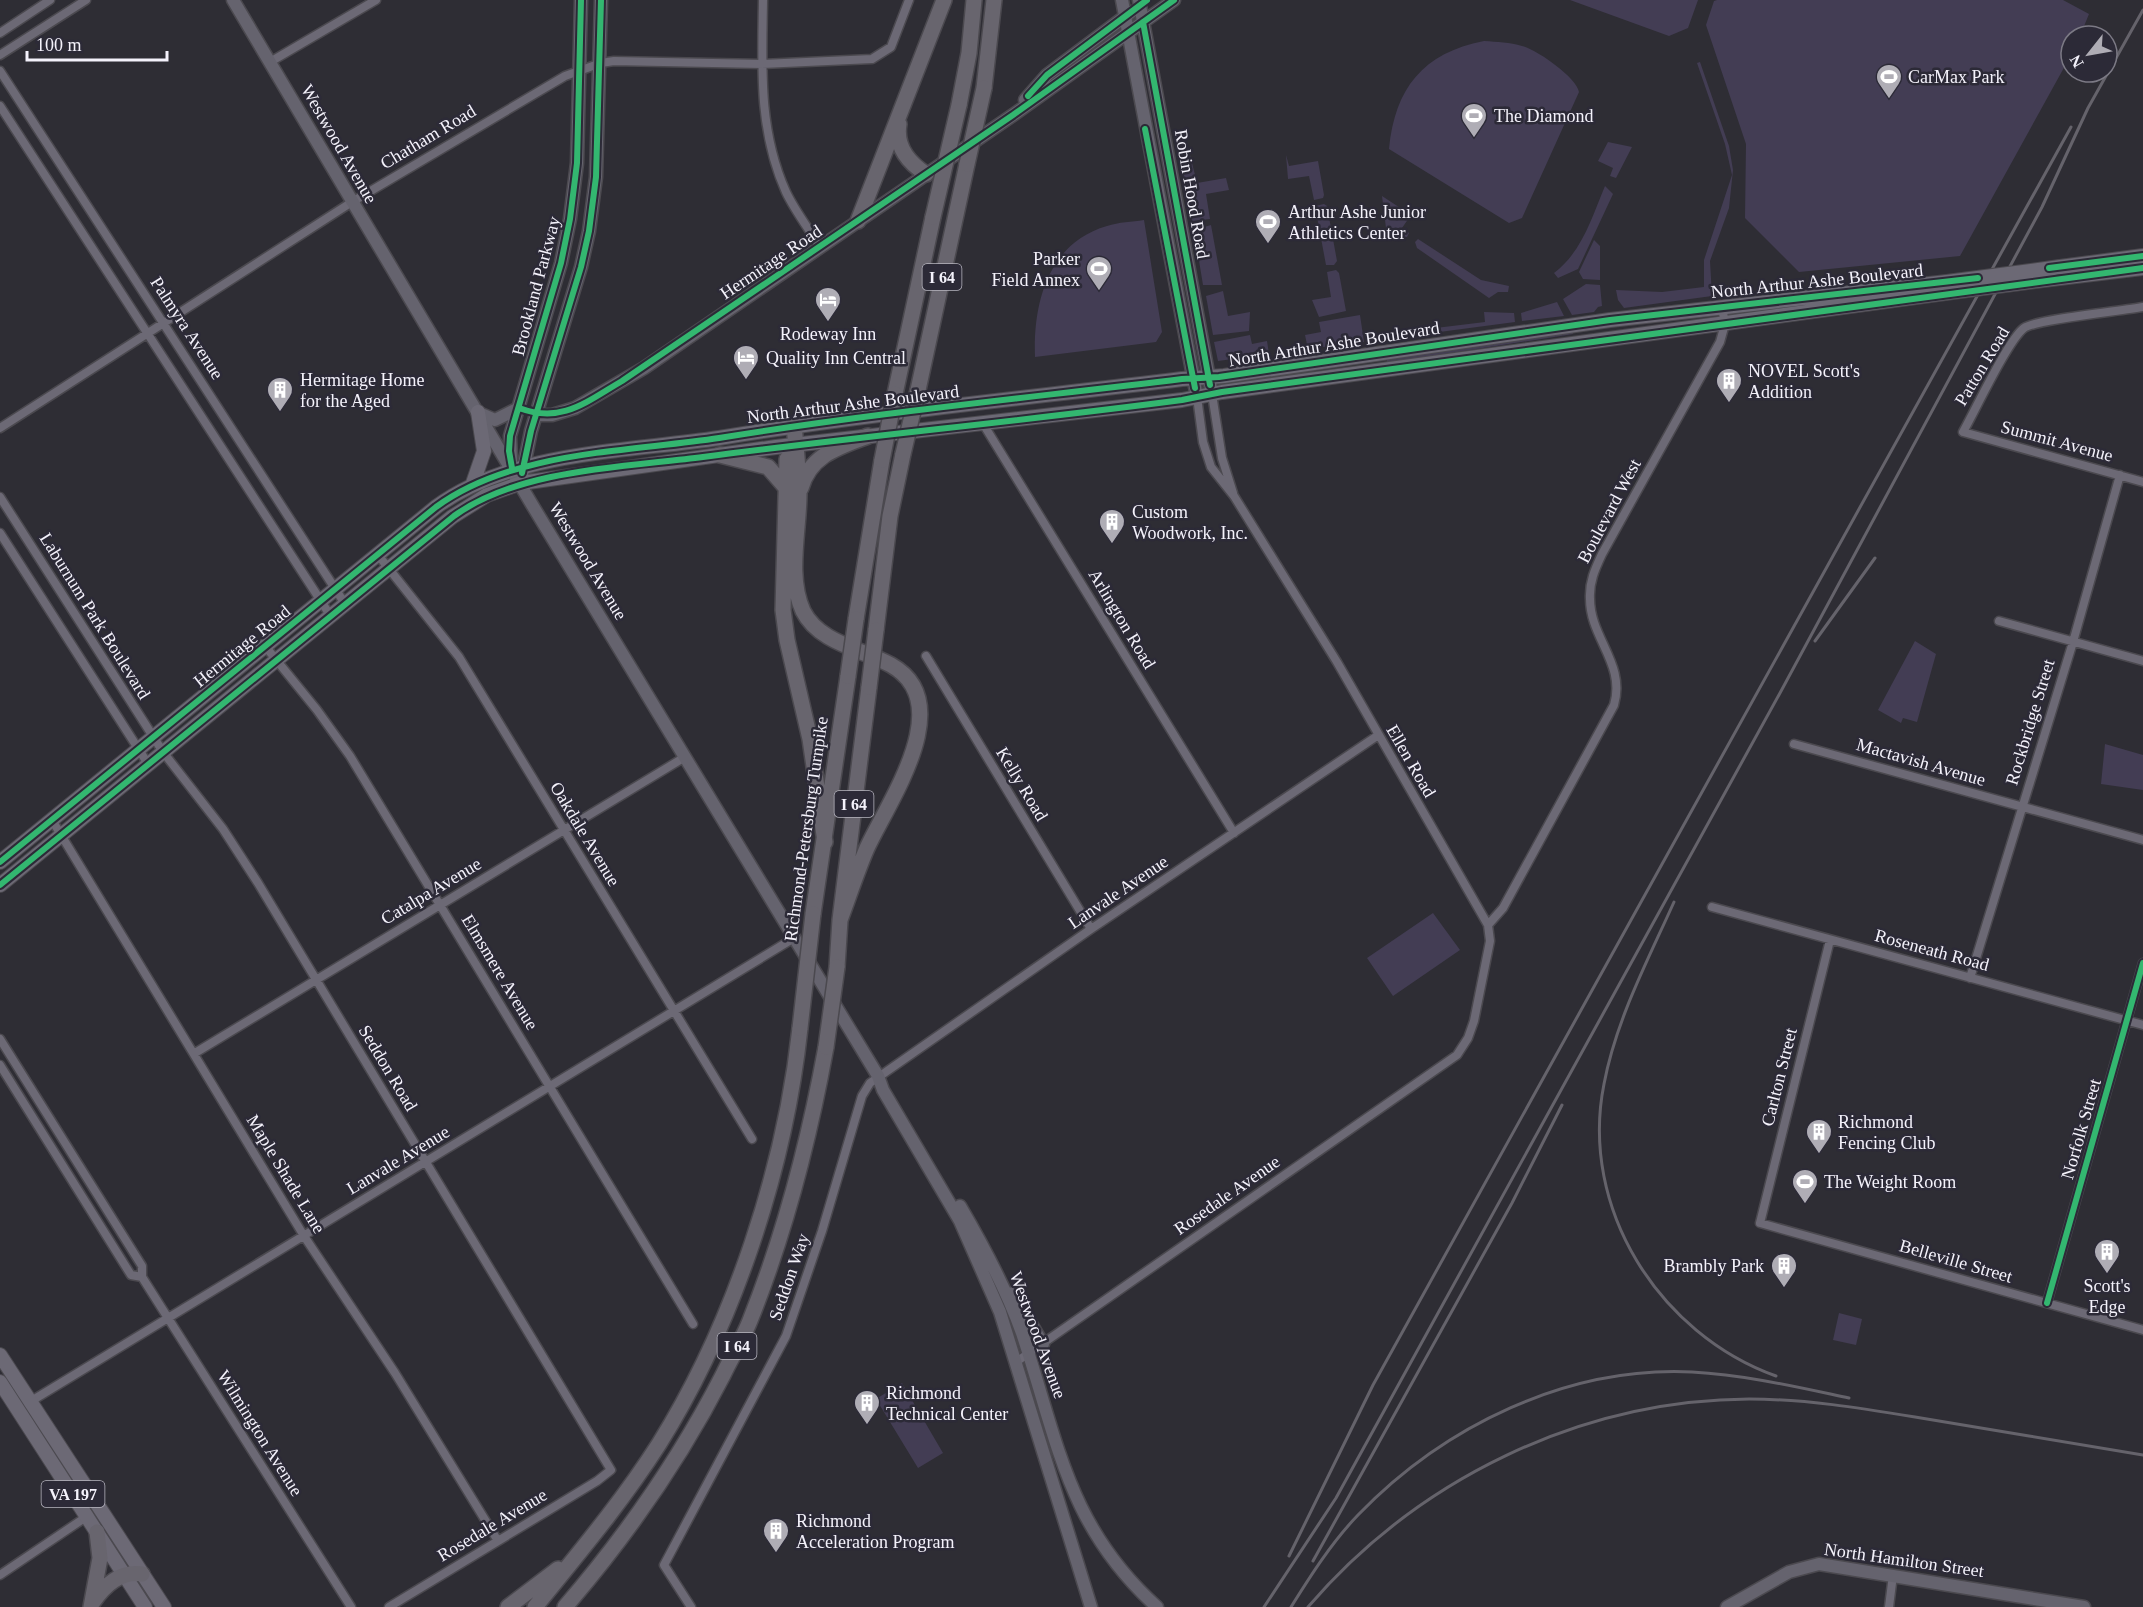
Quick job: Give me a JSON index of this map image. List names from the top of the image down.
{
  "streets": {
    "highway": ["I 64", "Richmond-Petersburg Turnpike"],
    "main road": [
      "Westwood Avenue",
      "Robin Hood Road",
      "Hermitage Road",
      "North Arthur Ashe Boulevard",
      "Brookland Parkway",
      "VA 197",
      "North Hamilton Street"
    ],
    "street": [
      "Chatham Road",
      "Palmyra Avenue",
      "Patton Road",
      "Summit Avenue",
      "Boulevard West",
      "Laburnum Park Boulevard",
      "Arlington Road",
      "Rockbridge Street",
      "Ellen Road",
      "Mactavish Avenue",
      "Kelly Road",
      "Oakdale Avenue",
      "Catalpa Avenue",
      "Lanvale Avenue",
      "Roseneath Road",
      "Elmsmere Avenue",
      "Seddon Road",
      "Carlton Street",
      "Norfolk Street",
      "Maple Shade Lane",
      "Rosedale Avenue",
      "Belleville Street",
      "Seddon Way",
      "Wilmington Avenue"
    ]
  },
  "crossings": [
    ["Chatham Road", "Westwood Avenue"],
    ["Chatham Road", "Brookland Parkway"],
    ["Chatham Road", "Palmyra Avenue"],
    ["Westwood Avenue", "Hermitage Road"],
    ["Westwood Avenue", "North Arthur Ashe Boulevard"],
    ["Westwood Avenue", "Brookland Parkway"],
    ["Westwood Avenue", "Catalpa Avenue"],
    ["Westwood Avenue", "Lanvale Avenue"],
    ["Westwood Avenue", "Rosedale Avenue"],
    ["Westwood Avenue", "Seddon Way"],
    ["Robin Hood Road", "Hermitage Road"],
    ["Robin Hood Road", "North Arthur Ashe Boulevard"],
    ["Robin Hood Road", "Ellen Road"],
    ["Hermitage Road", "North Arthur Ashe Boulevard"],
    ["Hermitage Road", "Brookland Parkway"],
    ["Hermitage Road", "Palmyra Avenue"],
    ["Hermitage Road", "Laburnum Park Boulevard"],
    ["Hermitage Road", "Oakdale Avenue"],
    ["Hermitage Road", "Elmsmere Avenue"],
    ["Hermitage Road", "Seddon Road"],
    ["Hermitage Road", "Maple Shade Lane"],
    ["I 64", "Richmond-Petersburg Turnpike"],
    ["North Arthur Ashe Boulevard", "Brookland Parkway"],
    ["North Arthur Ashe Boulevard", "Boulevard West"],
    ["North Arthur Ashe Boulevard", "Arlington Road"],
    ["North Arthur Ashe Boulevard", "Ellen Road"],
    ["Patton Road", "Summit Avenue"],
    ["Summit Avenue", "Rockbridge Street"],
    ["Boulevard West", "Ellen Road"],
    ["Boulevard West", "Rosedale Avenue"],
    ["Laburnum Park Boulevard", "Seddon Road"],
    ["Arlington Road", "Lanvale Avenue"],
    ["Rockbridge Street", "Mactavish Avenue"],
    ["Rockbridge Street", "Roseneath Road"],
    ["Ellen Road", "Lanvale Avenue"],
    ["Ellen Road", "Rosedale Avenue"],
    ["Kelly Road", "Lanvale Avenue"],
    ["Oakdale Avenue", "Catalpa Avenue"],
    ["Oakdale Avenue", "Lanvale Avenue"],
    ["Catalpa Avenue", "Elmsmere Avenue"],
    ["Catalpa Avenue", "Seddon Road"],
    ["Catalpa Avenue", "Maple Shade Lane"],
    ["Lanvale Avenue", "Elmsmere Avenue"],
    ["Lanvale Avenue", "Seddon Road"],
    ["Lanvale Avenue", "Maple Shade Lane"],
    ["Lanvale Avenue", "Seddon Way"],
    ["Lanvale Avenue", "Wilmington Avenue"],
    ["Lanvale Avenue", "VA 197"],
    ["Roseneath Road", "Carlton Street"],
    ["Roseneath Road", "Norfolk Street"],
    ["Seddon Road", "Rosedale Avenue"],
    ["Carlton Street", "Belleville Street"],
    ["Norfolk Street", "Belleville Street"],
    ["Maple Shade Lane", "Rosedale Avenue"]
  ],
  "places": {
    "sports": [
      "CarMax Park",
      "The Diamond",
      "Arthur Ashe Junior Athletics Center",
      "Parker Field Annex",
      "The Weight Room"
    ],
    "hotel": ["Rodeway Inn", "Quality Inn Central"],
    "building": [
      "NOVEL Scott's Addition",
      "Hermitage Home for the Aged",
      "Custom Woodwork, Inc.",
      "Richmond Fencing Club",
      "Scott's Edge",
      "Brambly Park",
      "Richmond Technical Center",
      "Richmond Acceleration Program"
    ]
  },
  "scale_bar": "100 m",
  "north": "bottom left"
}
